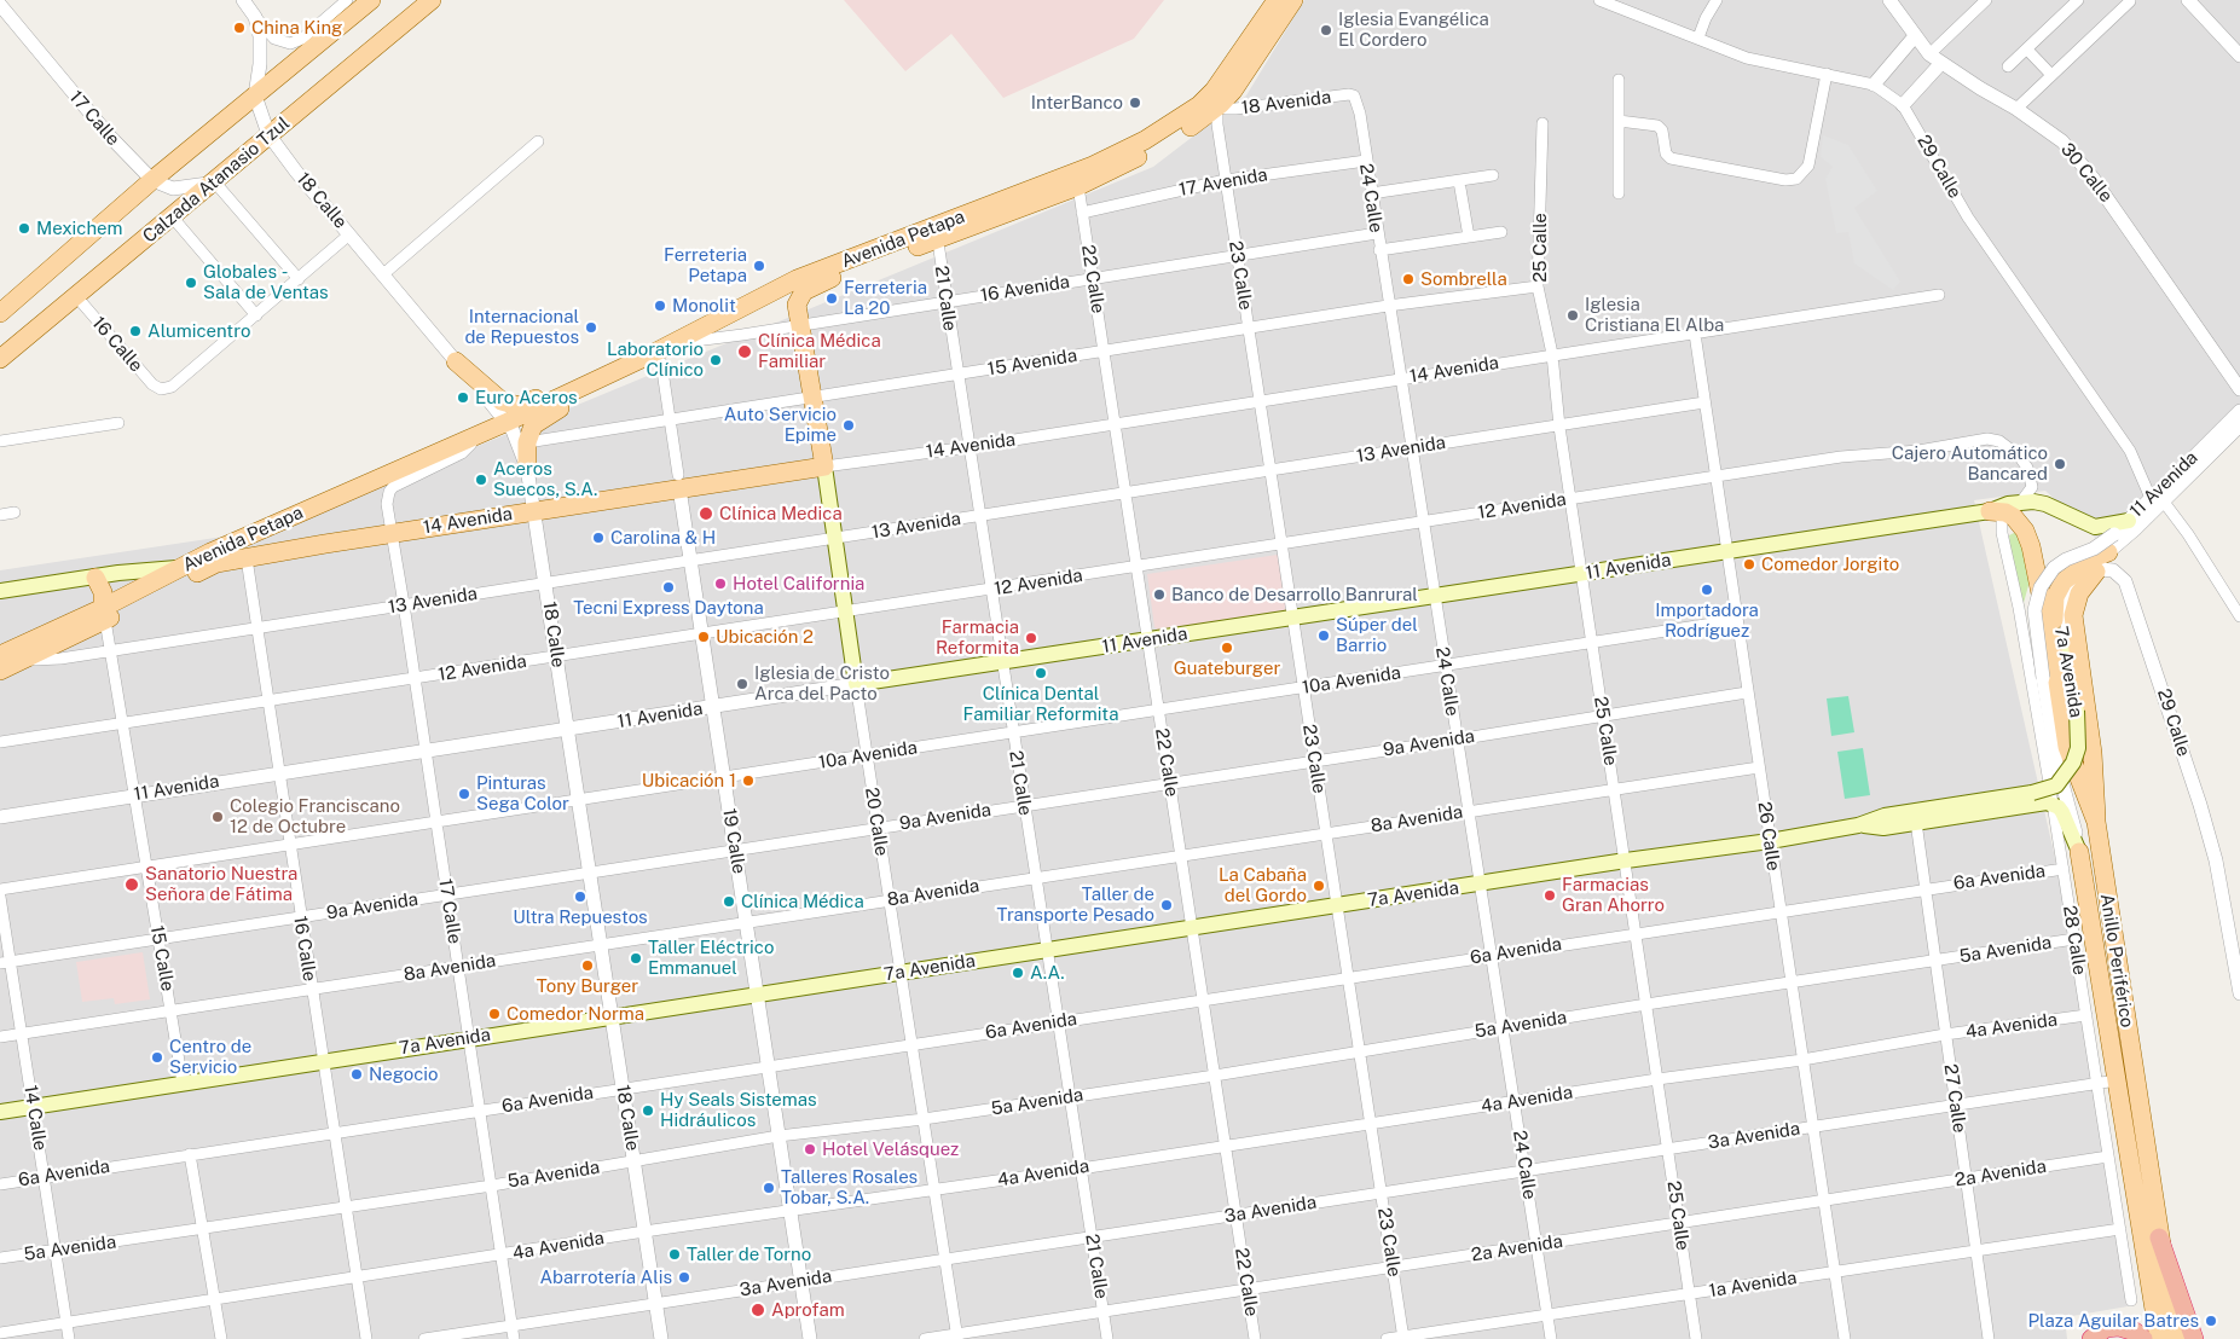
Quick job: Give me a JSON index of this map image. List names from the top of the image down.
{
  "streets": {
    "main road": [
      "Calzada Atanasio Tzul",
      "Avenida Petapa",
      "14 Avenida",
      "11 Avenida",
      "7a Avenida",
      "20 Calle",
      "Anillo Periférico"
    ],
    "street": [
      "18 Avenida",
      "17 Calle",
      "29 Calle",
      "30 Calle",
      "17 Avenida",
      "24 Calle",
      "18 Calle",
      "25 Calle",
      "23 Calle",
      "22 Calle",
      "16 Avenida",
      "21 Calle",
      "16 Calle",
      "15 Avenida",
      "13 Avenida",
      "12 Avenida",
      "10a Avenida",
      "9a Avenida",
      "8a Avenida",
      "26 Calle",
      "19 Calle",
      "6a Avenida",
      "28 Calle",
      "5a Avenida",
      "15 Calle",
      "4a Avenida",
      "27 Calle",
      "14 Calle",
      "3a Avenida",
      "2a Avenida",
      "1a Avenida"
    ]
  },
  "crossings": [
    ["18 Avenida", "24 Calle"],
    ["18 Avenida", "Avenida Petapa"],
    ["18 Avenida", "23 Calle"],
    ["17 Calle", "Avenida Petapa"],
    ["17 Calle", "14 Avenida"],
    ["17 Calle", "13 Avenida"],
    ["17 Calle", "11 Avenida"],
    ["17 Calle", "12 Avenida"],
    ["17 Calle", "7a Avenida"],
    ["17 Calle", "10a Avenida"],
    ["17 Calle", "9a Avenida"],
    ["17 Calle", "8a Avenida"],
    ["17 Calle", "6a Avenida"],
    ["17 Calle", "5a Avenida"],
    ["17 Calle", "4a Avenida"],
    ["17 Calle", "3a Avenida"],
    ["29 Calle", "11 Avenida"],
    ["Calzada Atanasio Tzul", "18 Calle"],
    ["Calzada Atanasio Tzul", "16 Calle"],
    ["17 Avenida", "24 Calle"],
    ["17 Avenida", "23 Calle"],
    ["17 Avenida", "22 Calle"],
    ["24 Calle", "16 Avenida"],
    ["24 Calle", "15 Avenida"],
    ["24 Calle", "14 Avenida"],
    ["24 Calle", "13 Avenida"],
    ["24 Calle", "11 Avenida"],
    ["24 Calle", "12 Avenida"],
    ["24 Calle", "7a Avenida"],
    ["24 Calle", "10a Avenida"],
    ["24 Calle", "9a Avenida"],
    ["24 Calle", "8a Avenida"],
    ["24 Calle", "6a Avenida"],
    ["24 Calle", "5a Avenida"],
    ["24 Calle", "4a Avenida"],
    ["24 Calle", "3a Avenida"],
    ["24 Calle", "2a Avenida"],
    ["24 Calle", "1a Avenida"],
    ["18 Calle", "Avenida Petapa"],
    ["18 Calle", "14 Avenida"],
    ["18 Calle", "13 Avenida"],
    ["18 Calle", "11 Avenida"],
    ["18 Calle", "12 Avenida"],
    ["18 Calle", "7a Avenida"],
    ["18 Calle", "10a Avenida"],
    ["18 Calle", "9a Avenida"],
    ["18 Calle", "8a Avenida"],
    ["18 Calle", "6a Avenida"],
    ["18 Calle", "5a Avenida"],
    ["18 Calle", "4a Avenida"],
    ["18 Calle", "3a Avenida"],
    ["Avenida Petapa", "23 Calle"],
    ["Avenida Petapa", "22 Calle"],
    ["Avenida Petapa", "16 Avenida"],
    ["Avenida Petapa", "21 Calle"],
    ["Avenida Petapa", "14 Avenida"],
    ["Avenida Petapa", "13 Avenida"],
    ["Avenida Petapa", "20 Calle"],
    ["Avenida Petapa", "19 Calle"],
    ["Avenida Petapa", "15 Calle"],
    ["25 Calle", "15 Avenida"],
    ["25 Calle", "14 Avenida"],
    ["25 Calle", "13 Avenida"],
    ["25 Calle", "11 Avenida"],
    ["25 Calle", "12 Avenida"],
    ["25 Calle", "7a Avenida"],
    ["25 Calle", "10a Avenida"],
    ["25 Calle", "9a Avenida"],
    ["25 Calle", "8a Avenida"],
    ["25 Calle", "6a Avenida"],
    ["25 Calle", "5a Avenida"],
    ["25 Calle", "4a Avenida"],
    ["25 Calle", "3a Avenida"],
    ["25 Calle", "2a Avenida"],
    ["25 Calle", "1a Avenida"],
    ["23 Calle", "16 Avenida"],
    ["23 Calle", "15 Avenida"],
    ["23 Calle", "14 Avenida"],
    ["23 Calle", "13 Avenida"],
    ["23 Calle", "11 Avenida"],
    ["23 Calle", "12 Avenida"],
    ["23 Calle", "7a Avenida"],
    ["23 Calle", "10a Avenida"],
    ["23 Calle", "9a Avenida"],
    ["23 Calle", "8a Avenida"],
    ["23 Calle", "6a Avenida"],
    ["23 Calle", "5a Avenida"],
    ["23 Calle", "4a Avenida"],
    ["23 Calle", "3a Avenida"],
    ["23 Calle", "2a Avenida"],
    ["23 Calle", "1a Avenida"],
    ["22 Calle", "16 Avenida"],
    ["22 Calle", "15 Avenida"],
    ["22 Calle", "14 Avenida"],
    ["22 Calle", "13 Avenida"],
    ["22 Calle", "11 Avenida"],
    ["22 Calle", "12 Avenida"],
    ["22 Calle", "7a Avenida"],
    ["22 Calle", "10a Avenida"],
    ["22 Calle", "9a Avenida"],
    ["22 Calle", "8a Avenida"],
    ["22 Calle", "6a Avenida"],
    ["22 Calle", "5a Avenida"],
    ["22 Calle", "4a Avenida"],
    ["22 Calle", "3a Avenida"],
    ["22 Calle", "2a Avenida"],
    ["16 Avenida", "21 Calle"],
    ["16 Avenida", "20 Calle"],
    ["21 Calle", "15 Avenida"],
    ["21 Calle", "14 Avenida"],
    ["21 Calle", "13 Avenida"],
    ["21 Calle", "11 Avenida"],
    ["21 Calle", "12 Avenida"],
    ["21 Calle", "7a Avenida"],
    ["21 Calle", "10a Avenida"],
    ["21 Calle", "9a Avenida"],
    ["21 Calle", "8a Avenida"],
    ["21 Calle", "6a Avenida"],
    ["21 Calle", "5a Avenida"],
    ["21 Calle", "4a Avenida"],
    ["21 Calle", "3a Avenida"],
    ["21 Calle", "2a Avenida"],
    ["16 Calle", "14 Avenida"],
    ["16 Calle", "13 Avenida"],
    ["16 Calle", "11 Avenida"],
    ["16 Calle", "12 Avenida"],
    ["16 Calle", "7a Avenida"],
    ["16 Calle", "10a Avenida"],
    ["16 Calle", "9a Avenida"],
    ["16 Calle", "8a Avenida"],
    ["16 Calle", "6a Avenida"],
    ["16 Calle", "5a Avenida"],
    ["16 Calle", "4a Avenida"],
    ["15 Avenida", "20 Calle"],
    ["15 Avenida", "19 Calle"],
    ["14 Avenida", "20 Calle"],
    ["14 Avenida", "26 Calle"],
    ["14 Avenida", "19 Calle"],
    ["13 Avenida", "20 Calle"],
    ["13 Avenida", "26 Calle"],
    ["13 Avenida", "19 Calle"],
    ["13 Avenida", "15 Calle"],
    ["11 Avenida", "12 Avenida"],
    ["11 Avenida", "7a Avenida"],
    ["11 Avenida", "20 Calle"],
    ["11 Avenida", "26 Calle"],
    ["11 Avenida", "19 Calle"],
    ["11 Avenida", "28 Calle"],
    ["11 Avenida", "15 Calle"],
    ["11 Avenida", "Anillo Periférico"],
    ["12 Avenida", "20 Calle"],
    ["12 Avenida", "26 Calle"],
    ["12 Avenida", "19 Calle"],
    ["12 Avenida", "28 Calle"],
    ["12 Avenida", "15 Calle"],
    ["12 Avenida", "Anillo Periférico"],
    ["7a Avenida", "20 Calle"],
    ["7a Avenida", "26 Calle"],
    ["7a Avenida", "19 Calle"],
    ["7a Avenida", "28 Calle"],
    ["7a Avenida", "15 Calle"],
    ["7a Avenida", "27 Calle"],
    ["7a Avenida", "14 Calle"],
    ["10a Avenida", "20 Calle"],
    ["10a Avenida", "26 Calle"],
    ["10a Avenida", "19 Calle"],
    ["10a Avenida", "15 Calle"],
    ["9a Avenida", "20 Calle"],
    ["9a Avenida", "26 Calle"],
    ["9a Avenida", "19 Calle"],
    ["9a Avenida", "15 Calle"],
    ["9a Avenida", "14 Calle"],
    ["8a Avenida", "20 Calle"],
    ["8a Avenida", "26 Calle"],
    ["8a Avenida", "19 Calle"],
    ["8a Avenida", "15 Calle"],
    ["8a Avenida", "14 Calle"],
    ["20 Calle", "6a Avenida"],
    ["20 Calle", "5a Avenida"],
    ["20 Calle", "4a Avenida"],
    ["20 Calle", "3a Avenida"],
    ["20 Calle", "2a Avenida"],
    ["26 Calle", "6a Avenida"],
    ["26 Calle", "5a Avenida"],
    ["26 Calle", "4a Avenida"],
    ["26 Calle", "3a Avenida"],
    ["26 Calle", "2a Avenida"],
    ["26 Calle", "1a Avenida"],
    ["19 Calle", "6a Avenida"],
    ["19 Calle", "5a Avenida"],
    ["19 Calle", "4a Avenida"],
    ["19 Calle", "3a Avenida"],
    ["6a Avenida", "28 Calle"],
    ["6a Avenida", "27 Calle"],
    ["6a Avenida", "14 Calle"],
    ["28 Calle", "5a Avenida"],
    ["28 Calle", "Anillo Periférico"],
    ["28 Calle", "4a Avenida"],
    ["28 Calle", "3a Avenida"],
    ["28 Calle", "2a Avenida"],
    ["28 Calle", "1a Avenida"],
    ["5a Avenida", "27 Calle"],
    ["5a Avenida", "14 Calle"],
    ["Anillo Periférico", "3a Avenida"],
    ["4a Avenida", "27 Calle"],
    ["4a Avenida", "14 Calle"],
    ["27 Calle", "3a Avenida"],
    ["27 Calle", "2a Avenida"],
    ["27 Calle", "1a Avenida"]
  ],
  "places": [
    "China King",
    "Iglesia Evangélica El Cordero",
    "InterBanco",
    "Mexichem",
    "Ferreteria Petapa",
    "Sombrella",
    "Globales - Sala de Ventas",
    "Ferreteria La 20",
    "Monolit",
    "Iglesia Cristiana El Alba",
    "Internacional de Repuestos",
    "Alumicentro",
    "Clínica Médica Familiar",
    "Laboratorio Clínico",
    "Euro Aceros",
    "Auto Servicio Epime",
    "Cajero Automático Bancared",
    "Aceros Suecos, S.A.",
    "Clínica Medica",
    "Carolina & H",
    "Comedor Jorgito",
    "Hotel California",
    "Tecni Express Daytona",
    "Importadora Rodríguez",
    "Banco de Desarrollo Banrural",
    "Súper del Barrio",
    "Ubicación 2",
    "Farmacia Reformita",
    "Guateburger",
    "Clínica Dental Familiar Reformita",
    "Iglesia de Cristo Arca del Pacto",
    "Ubicación 1",
    "Pinturas Sega Color",
    "Colegio Franciscano 12 de Octubre",
    "Sanatorio Nuestra Señora de Fátima",
    "La Cabaña del Gordo",
    "Farmacias Gran Ahorro",
    "Ultra Repuestos",
    "Clínica Médica",
    "Taller de Transporte Pesado",
    "Taller Eléctrico Emmanuel",
    "Tony Burger",
    "A.A.",
    "Comedor Norma",
    "Centro de Servicio",
    "Negocio",
    "Hy Seals Sistemas Hidráulicos",
    "Hotel Velásquez",
    "Talleres Rosales Tobar, S.A.",
    "Taller de Torno",
    "Abarrotería Alis",
    "Aprofam",
    "Plaza Aguilar Batres"
  ]
}
